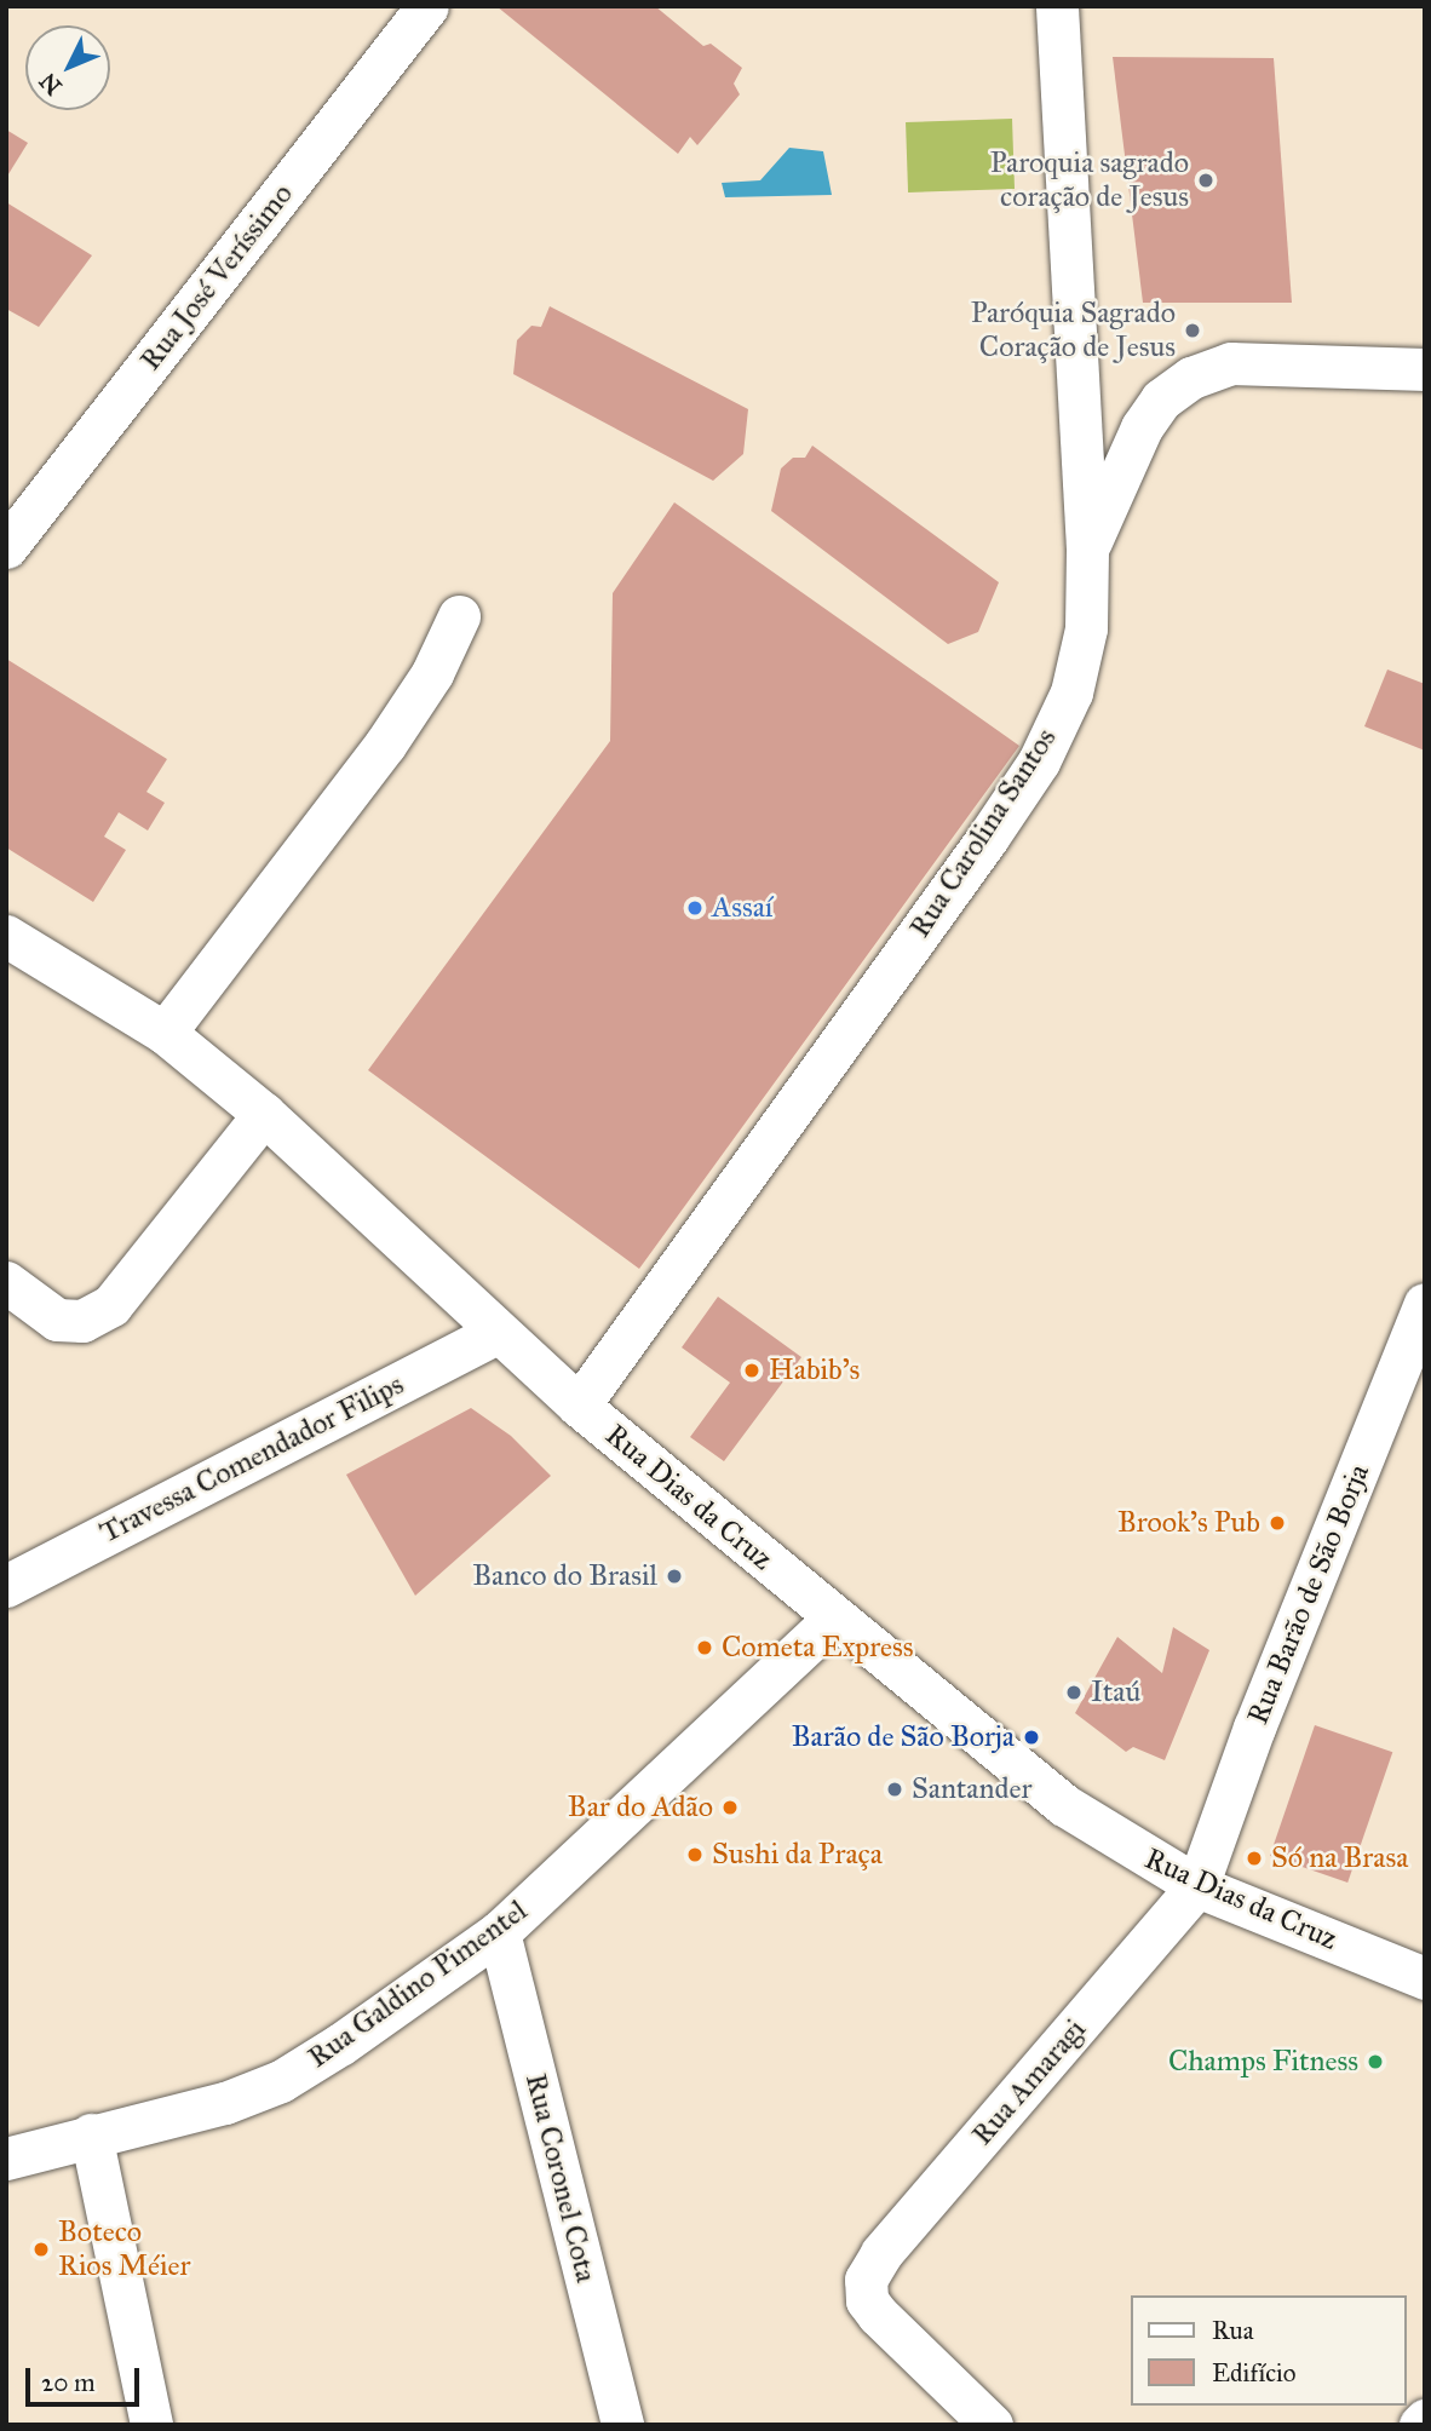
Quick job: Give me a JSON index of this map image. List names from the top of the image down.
{
  "streets": {
    "street": [
      "Rua José Veríssimo",
      "Rua Carolina Santos",
      "Travessa Comendador Filips",
      "Rua Dias da Cruz",
      "Rua Barão de São Borja",
      "Rua Galdino Pimentel",
      "Rua Amaragi",
      "Rua Coronel Cota"
    ]
  },
  "crossings": [
    ["Rua Carolina Santos", "Rua Dias da Cruz"],
    ["Travessa Comendador Filips", "Rua Dias da Cruz"],
    ["Rua Dias da Cruz", "Rua Barão de São Borja"],
    ["Rua Dias da Cruz", "Rua Galdino Pimentel"],
    ["Rua Dias da Cruz", "Rua Amaragi"],
    ["Rua Barão de São Borja", "Rua Amaragi"],
    ["Rua Galdino Pimentel", "Rua Coronel Cota"]
  ],
  "places": [
    "Paroquia sagrado coração de Jesus",
    "Paróquia Sagrado Coração de Jesus",
    "Assaí",
    "Habib's",
    "Brook's Pub",
    "Banco do Brasil",
    "Cometa Express",
    "Itaú",
    "Barão de São Borja",
    "Santander",
    "Bar do Adão",
    "Sushi da Praça",
    "Só na Brasa",
    "Champs Fitness",
    "Boteco Rios Méier"
  ],
  "legend": ["Rua", "Edifício"],
  "scale_bar": "20 m",
  "north": "bottom left"
}
